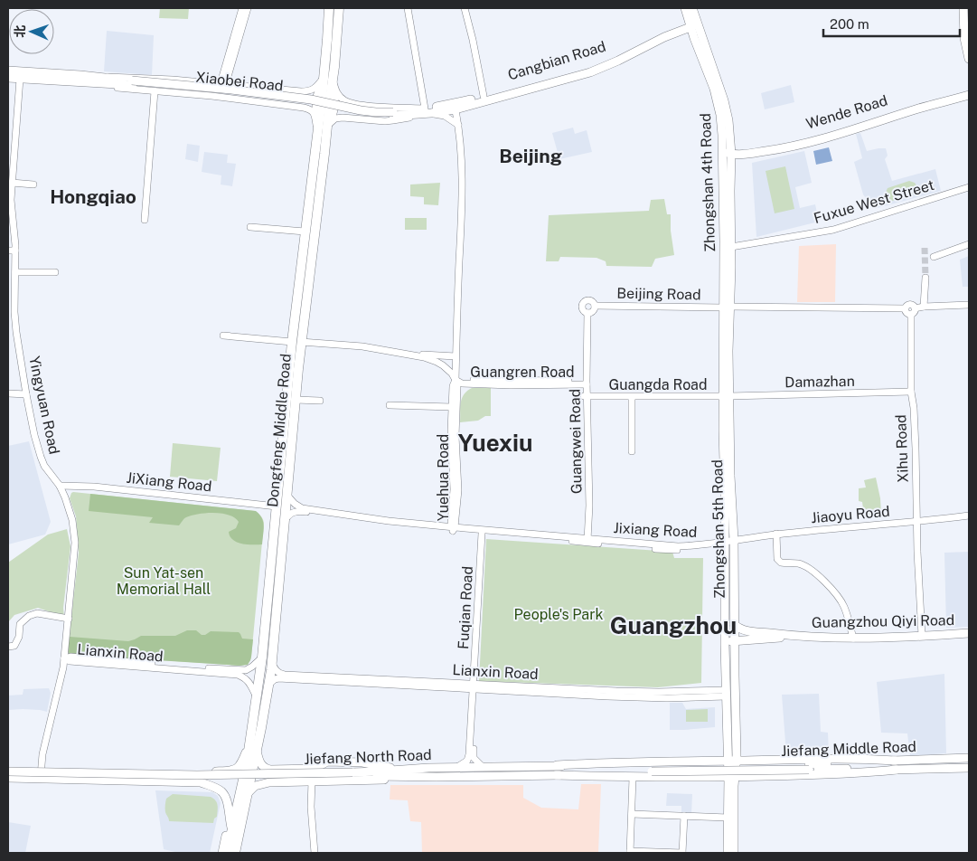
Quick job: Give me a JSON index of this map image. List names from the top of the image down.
{
  "streets": {
    "highway": ["Dongfeng Middle Road"],
    "main road": [
      "Cangbian Road",
      "Xiaobei Road",
      "Wende Road",
      "Zhongshan 4th Road",
      "Zhongshan 5th Road",
      "Guangzhou Qiyi Road",
      "Jiefang Middle Road",
      "Jiefang North Road"
    ],
    "street": [
      "Fuxue West Street",
      "Beijing Road",
      "Guangren Road",
      "Damazhan",
      "Guangda Road",
      "Yingyuan Road",
      "Guangwei Road",
      "Xihu Road",
      "Yuehua Road",
      "JiXiang Road",
      "Jiaoyu Road",
      "Jixiang Road",
      "Fuqian Road",
      "Lianxin Road"
    ]
  },
  "crossings": [
    ["Cangbian Road", "Xiaobei Road"],
    ["Cangbian Road", "Zhongshan 4th Road"],
    ["Cangbian Road", "Dongfeng Middle Road"],
    ["Cangbian Road", "Yuehua Road"],
    ["Xiaobei Road", "Yingyuan Road"],
    ["Xiaobei Road", "Dongfeng Middle Road"],
    ["Wende Road", "Zhongshan 4th Road"],
    ["Zhongshan 4th Road", "Fuxue West Street"],
    ["Zhongshan 4th Road", "Beijing Road"],
    ["Zhongshan 4th Road", "Zhongshan 5th Road"],
    ["Beijing Road", "Guangwei Road"],
    ["Beijing Road", "Xihu Road"],
    ["Beijing Road", "Zhongshan 5th Road"],
    ["Guangren Road", "Guangwei Road"],
    ["Guangren Road", "Yuehua Road"],
    ["Damazhan", "Guangda Road"],
    ["Damazhan", "Xihu Road"],
    ["Damazhan", "Zhongshan 5th Road"],
    ["Guangda Road", "Guangwei Road"],
    ["Guangda Road", "Zhongshan 5th Road"],
    ["Yingyuan Road", "JiXiang Road"],
    ["Yingyuan Road", "Lianxin Road"],
    ["Dongfeng Middle Road", "JiXiang Road"],
    ["Dongfeng Middle Road", "Jixiang Road"],
    ["Dongfeng Middle Road", "Lianxin Road"],
    ["Guangwei Road", "Jixiang Road"],
    ["Xihu Road", "Jiaoyu Road"],
    ["Xihu Road", "Guangzhou Qiyi Road"],
    ["Yuehua Road", "Jixiang Road"],
    ["Jiaoyu Road", "Zhongshan 5th Road"],
    ["Jiaoyu Road", "Jixiang Road"],
    ["Zhongshan 5th Road", "Jixiang Road"],
    ["Zhongshan 5th Road", "Guangzhou Qiyi Road"],
    ["Zhongshan 5th Road", "Lianxin Road"],
    ["Zhongshan 5th Road", "Jiefang Middle Road"],
    ["Zhongshan 5th Road", "Jiefang North Road"],
    ["Jixiang Road", "Fuqian Road"],
    ["Fuqian Road", "Lianxin Road"],
    ["Fuqian Road", "Jiefang North Road"],
    ["Jiefang Middle Road", "Jiefang North Road"]
  ],
  "districts": [
    "Beijing",
    "Hongqiao",
    "Yuexiu",
    "Guangzhou"
  ],
  "parks": ["Sun Yat-sen Memorial Hall", "People's Park"],
  "scale_bar": "200 m",
  "north": "left"
}
